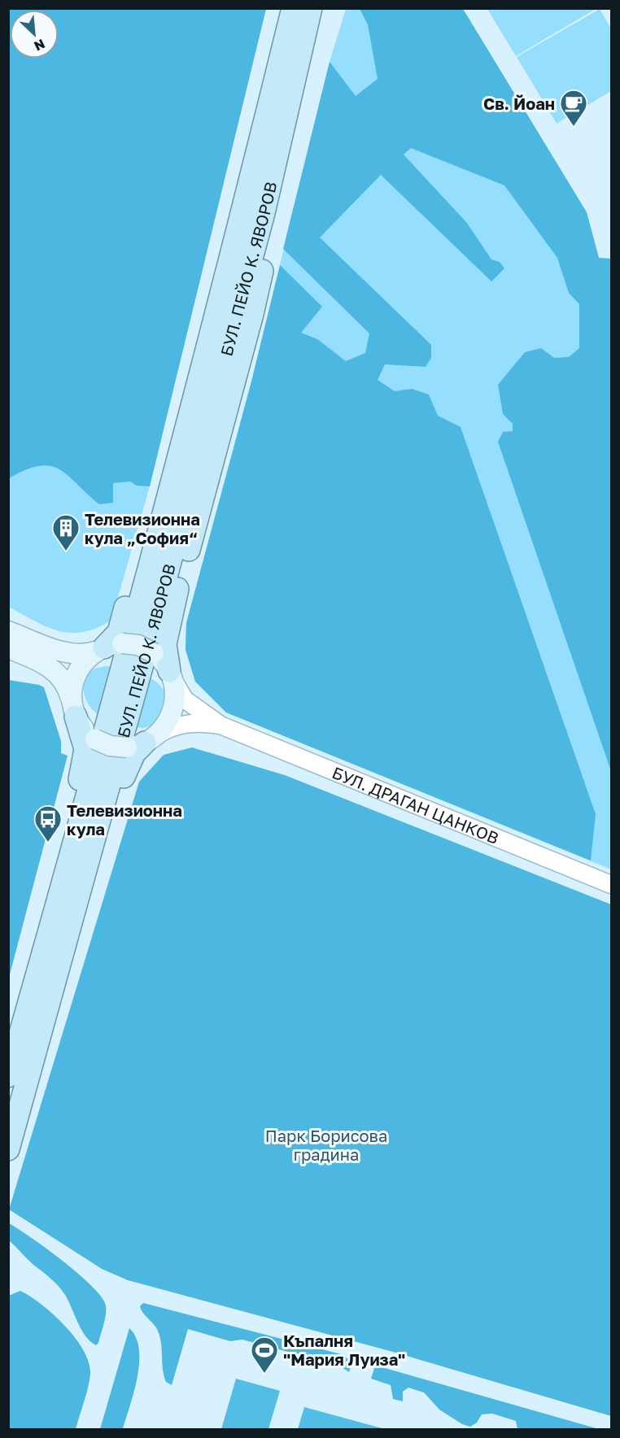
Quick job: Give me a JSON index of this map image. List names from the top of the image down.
{
  "streets": {
    "main road": ["БУЛ. ПЕЙО К. ЯВОРОВ"],
    "street": ["БУЛ. ДРАГАН ЦАНКОВ"]
  },
  "parks": ["Парк Борисова градина"],
  "places": {
    "cafe": ["Св. Йоан"],
    "building": ["Телевизионна кула „София“"],
    "bus stop": ["Телевизионна кула"],
    "sports": ["Къпалня \"Мария Луиза\""]
  },
  "north": "bottom right"
}
